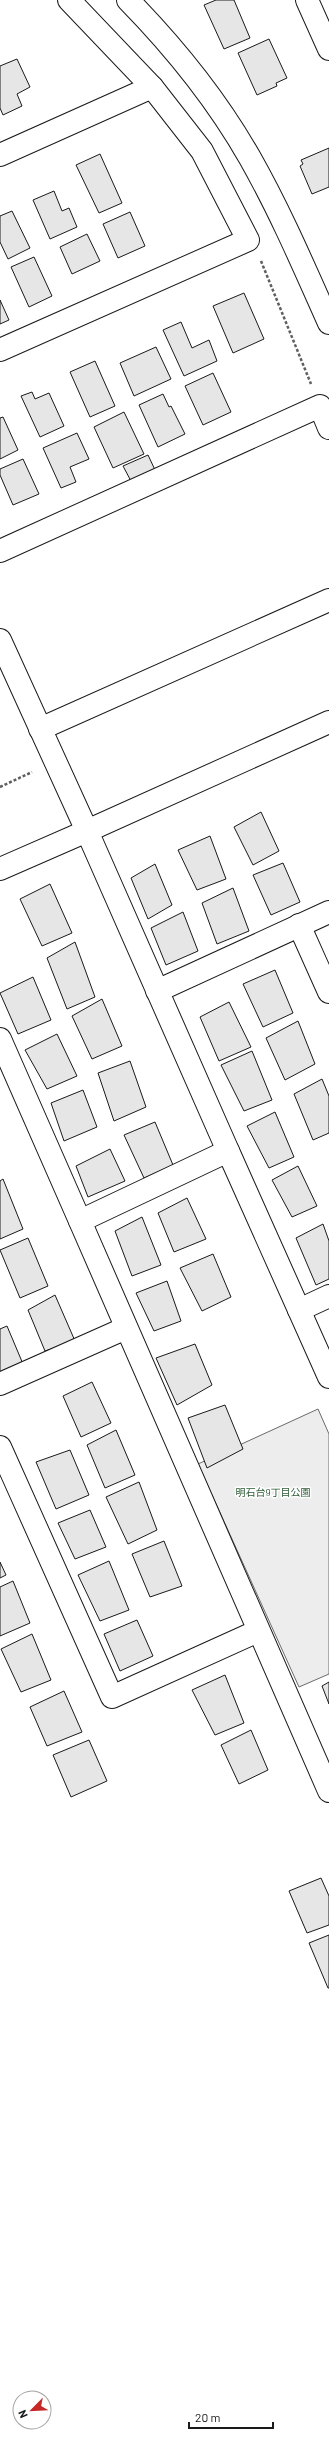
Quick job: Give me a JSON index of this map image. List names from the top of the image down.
{
  "parks": ["明石台9丁目公園"],
  "scale_bar": "20 m",
  "north": "bottom left"
}
